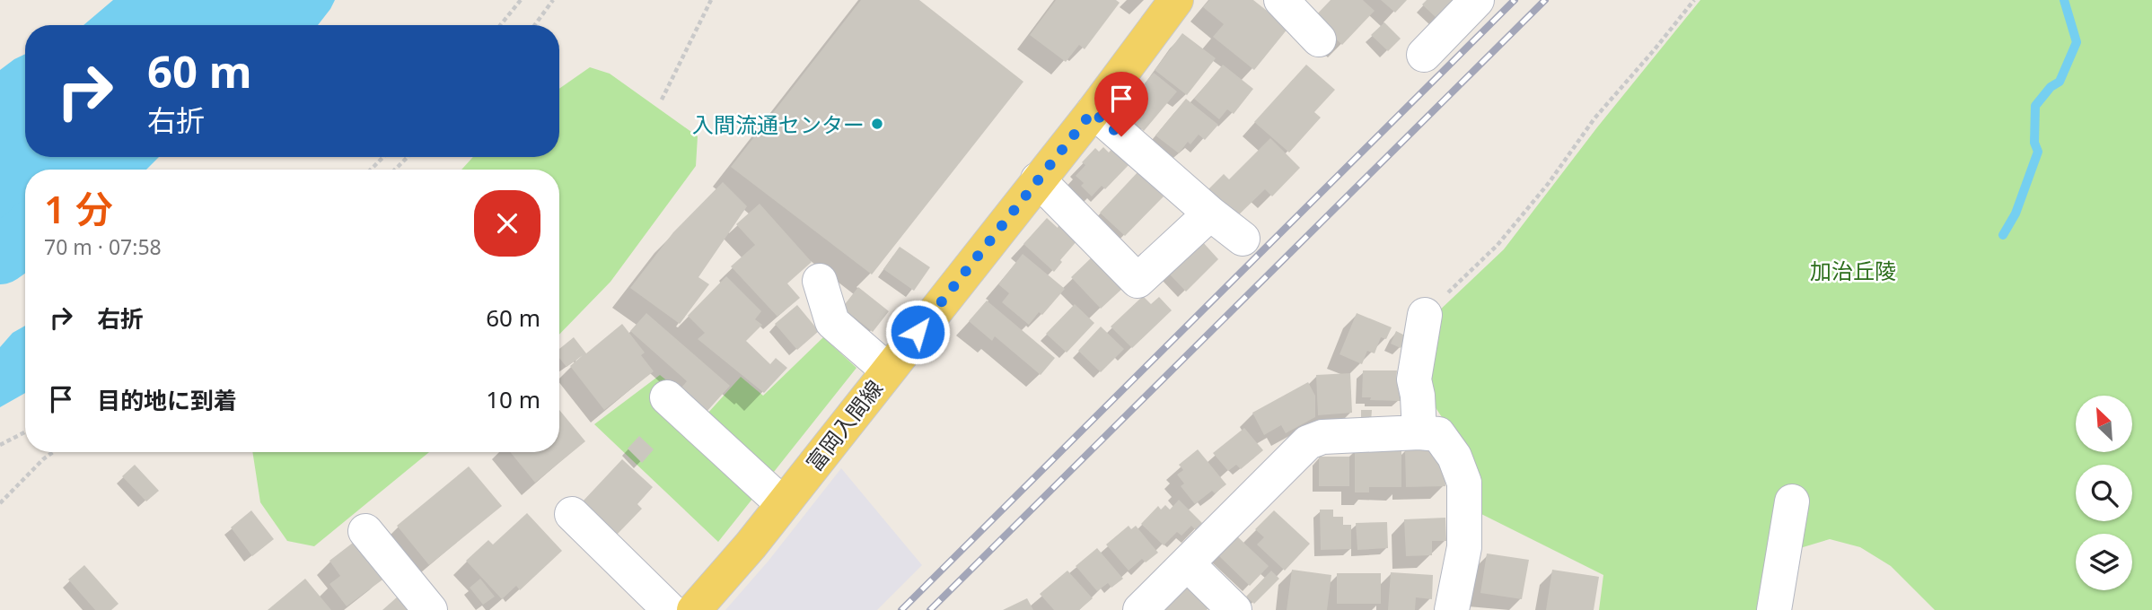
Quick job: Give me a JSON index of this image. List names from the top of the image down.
{
  "streets": {
    "main road": ["富岡入間線"]
  },
  "parks": ["加治丘陵"],
  "places": ["入間流通センター"],
  "north": "top left",
  "page": {
    "turn": ["60 m", "右折"],
    "heading": ["1 分", "70 m · 07:58"],
    "list": [
      {
        "name": "右折",
        "value": "60 m"
      },
      {
        "name": "目的地に到着",
        "value": "10 m"
      }
    ]
  }
}
